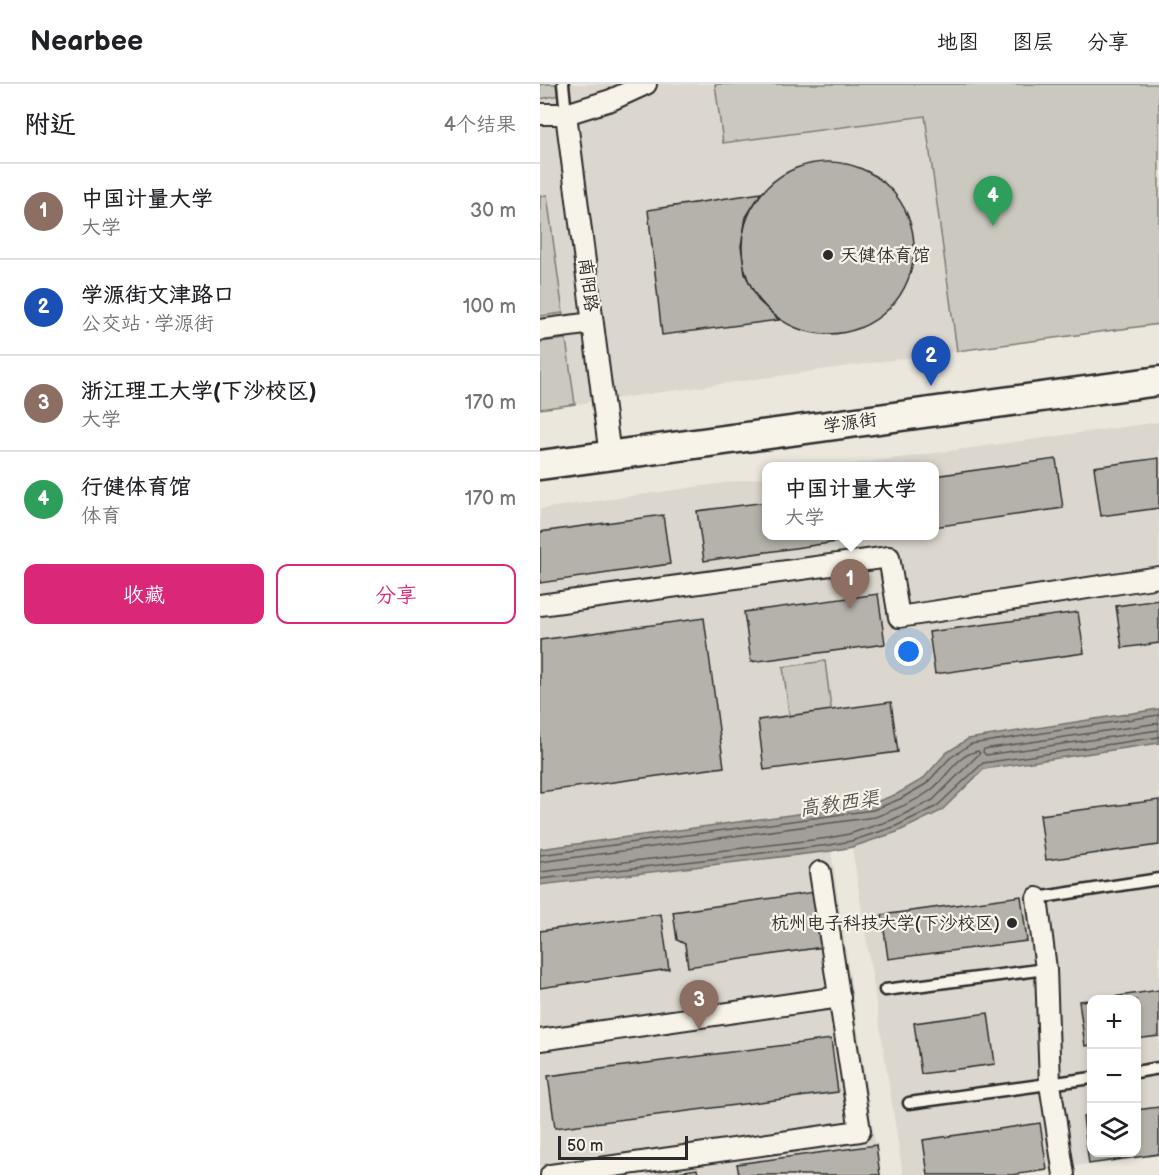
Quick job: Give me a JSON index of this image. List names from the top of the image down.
{
  "streets": {
    "main road": ["学源街"],
    "street": ["南阳路"]
  },
  "crossings": [
    ["南阳路", "学源街"]
  ],
  "water": ["高教西渠"],
  "places": ["天健体育馆", "杭州电子科技大学(下沙校区)"],
  "scale_bar": "50 m",
  "page": {
    "header": "Nearbee",
    "nav": ["地图", "图层", "分享"],
    "heading": ["附近", "4个结果"],
    "list": [
      {
        "mark": "1",
        "name": "中国计量大学",
        "note": "大学",
        "value": "30 m"
      },
      {
        "mark": "2",
        "name": "学源街文津路口",
        "note": "公交站 · 学源街",
        "value": "100 m"
      },
      {
        "mark": "3",
        "name": "浙江理工大学(下沙校区)",
        "note": "大学",
        "value": "170 m"
      },
      {
        "mark": "4",
        "name": "行健体育馆",
        "note": "体育",
        "value": "170 m"
      }
    ],
    "pins": [
      "4",
      "2",
      "1",
      "3"
    ],
    "popup": ["中国计量大学", "大学"],
    "buttons": ["收藏", "分享"],
    "map_buttons": ["+", "−"],
    "scale": "50 m"
  }
}
